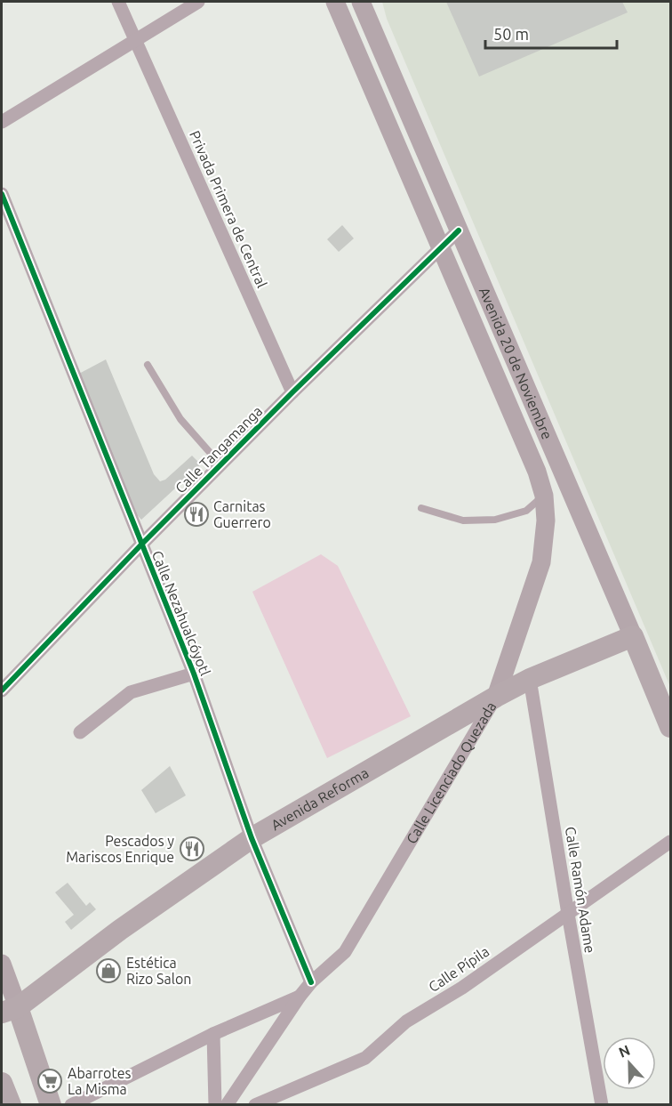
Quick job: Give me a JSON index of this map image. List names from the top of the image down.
{
  "streets": {
    "main road": ["Avenida 20 de Noviembre", "Calle Licenciado Quezada", "Avenida Reforma"],
    "street": [
      "Privada Primera de Central",
      "Calle Tangamanga",
      "Calle Nezahualcóyotl",
      "Calle Ramón Adame",
      "Calle Pípila"
    ]
  },
  "crossings": [
    ["Privada Primera de Central", "Calle Tangamanga"],
    ["Avenida 20 de Noviembre", "Calle Tangamanga"],
    ["Avenida 20 de Noviembre", "Calle Licenciado Quezada"],
    ["Avenida 20 de Noviembre", "Avenida Reforma"],
    ["Calle Tangamanga", "Calle Nezahualcóyotl"],
    ["Calle Nezahualcóyotl", "Calle Licenciado Quezada"],
    ["Calle Nezahualcóyotl", "Avenida Reforma"],
    ["Calle Licenciado Quezada", "Avenida Reforma"],
    ["Avenida Reforma", "Calle Ramón Adame"],
    ["Calle Ramón Adame", "Calle Pípila"]
  ],
  "places": {
    "restaurant": ["Carnitas Guerrero", "Pescados y Mariscos Enrique"],
    "shop": ["Estética Rizo Salon"],
    "supermarket": ["Abarrotes La Misma"]
  },
  "scale_bar": "50 m",
  "north": "top"
}
